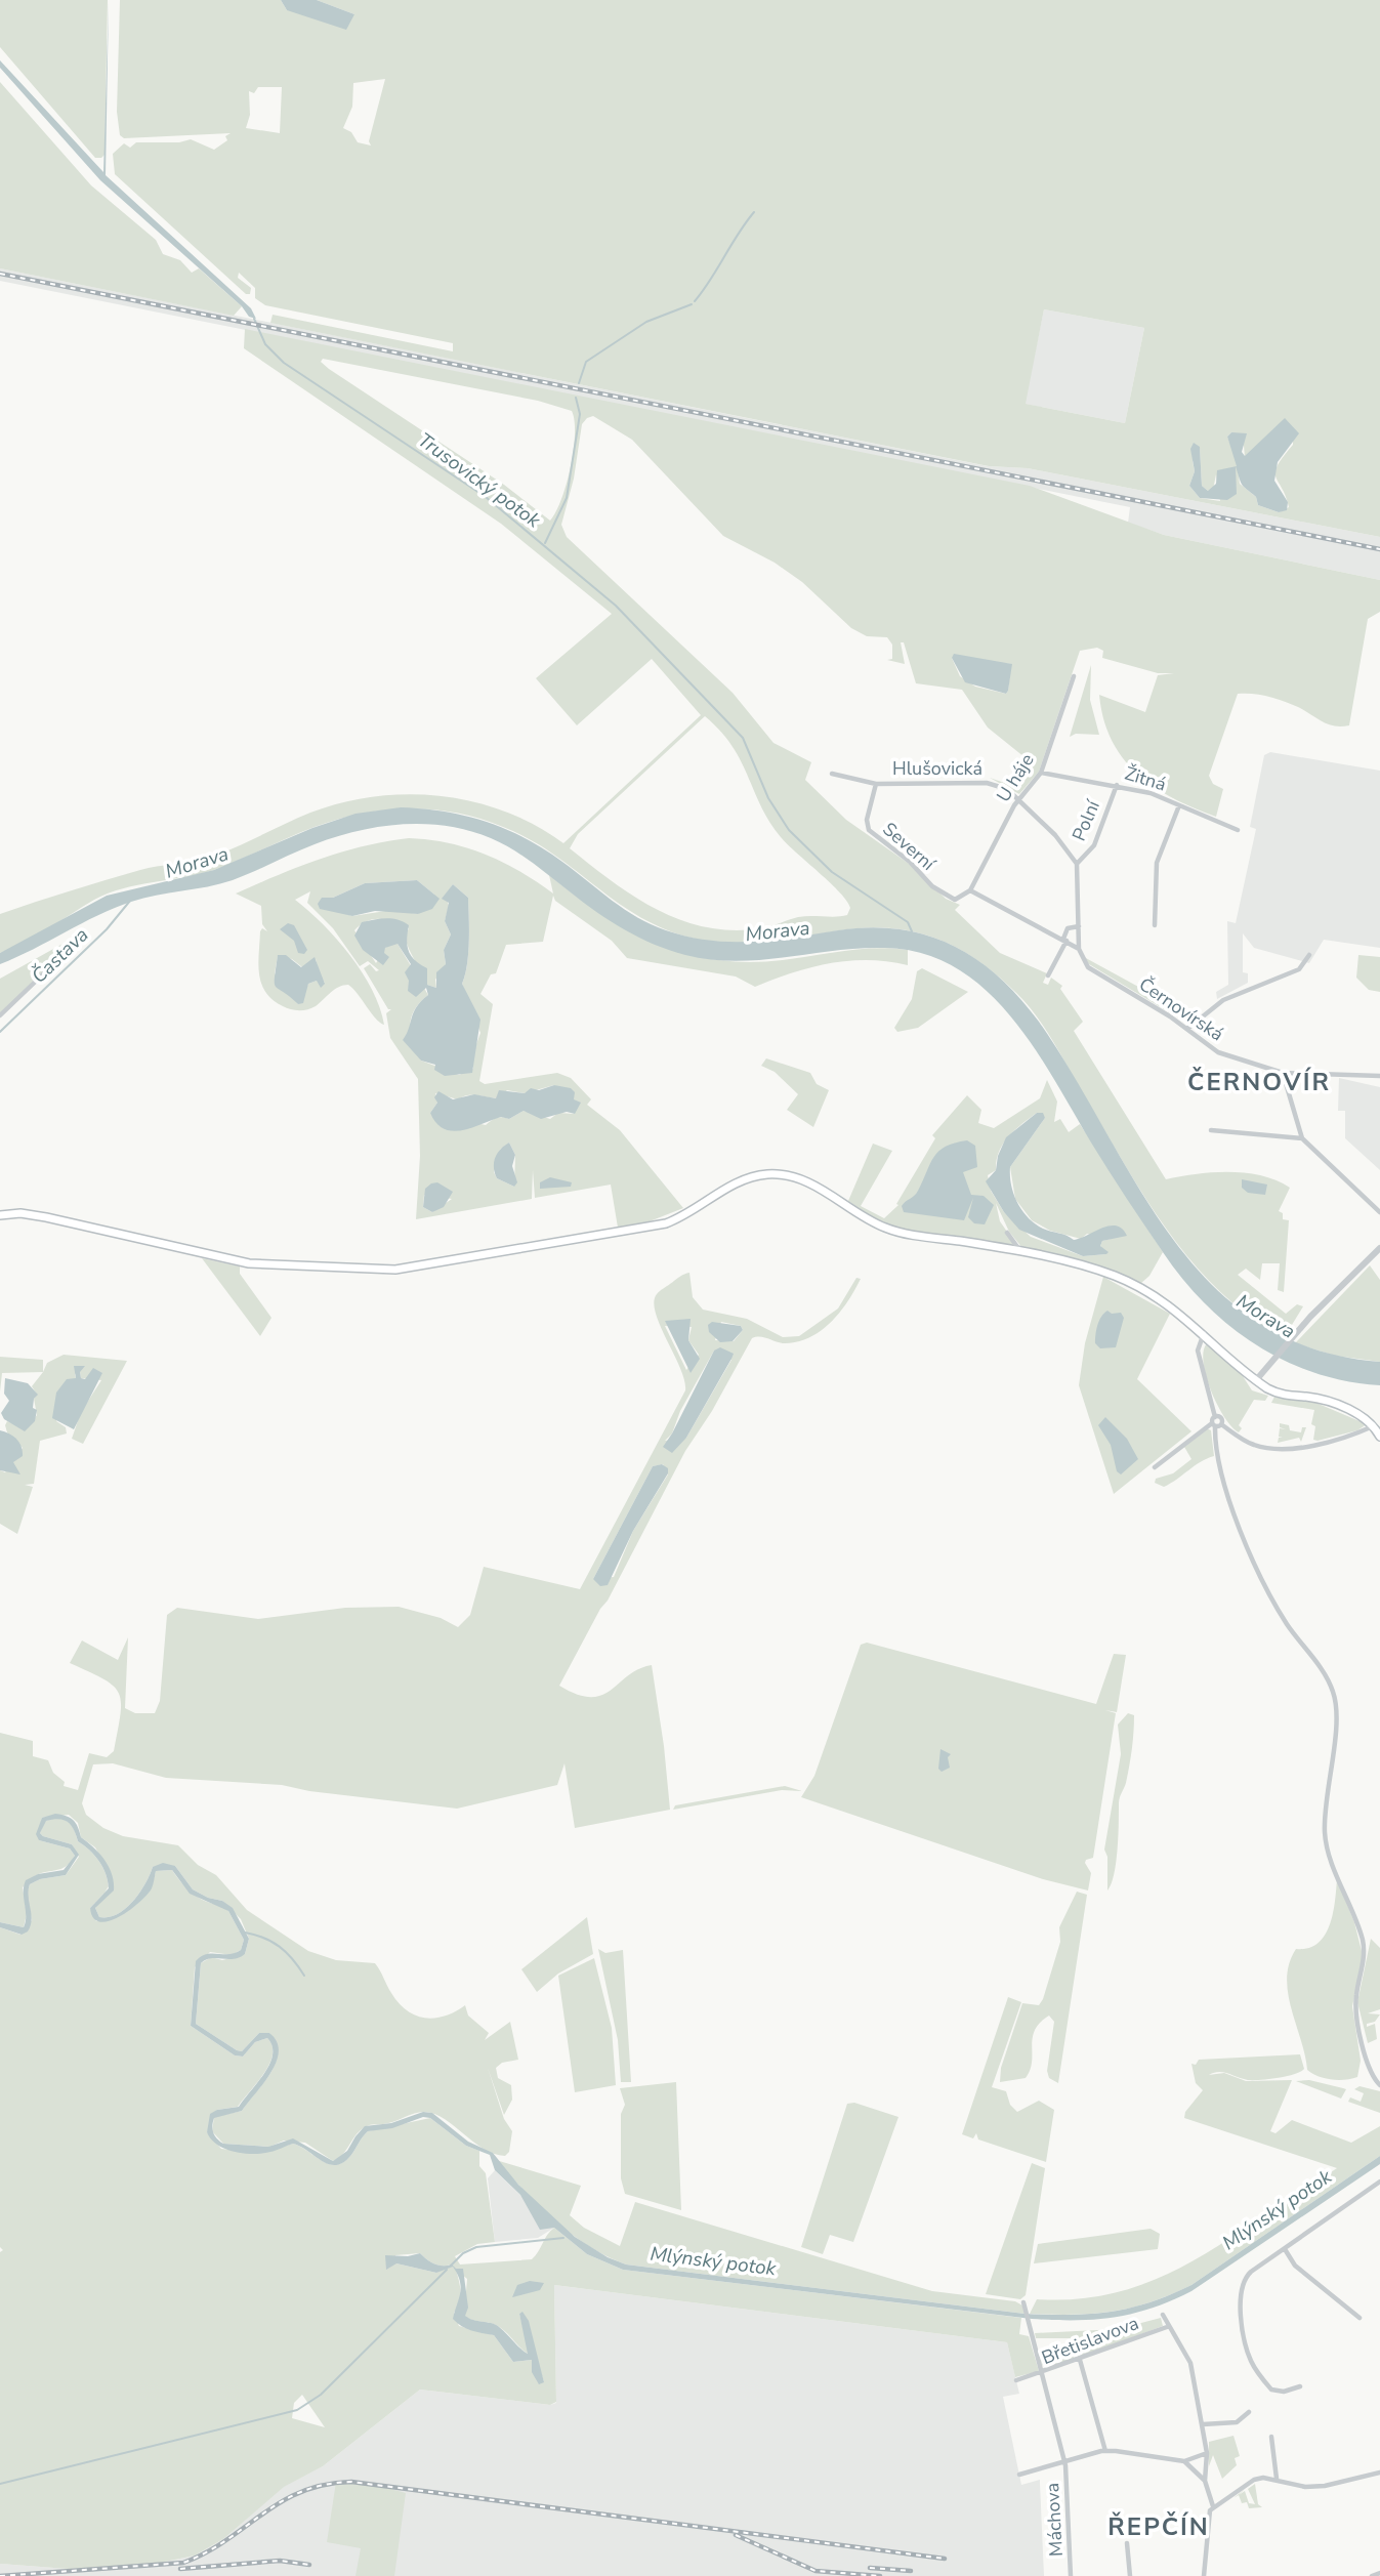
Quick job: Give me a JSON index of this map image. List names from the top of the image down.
{
  "streets": {
    "street": [
      "Hlušovická",
      "U háje",
      "Žitná",
      "Polní",
      "Severní",
      "Černovírská",
      "Břetislavova",
      "Máchova"
    ]
  },
  "crossings": [
    ["Hlušovická", "U háje"],
    ["Hlušovická", "Polní"],
    ["Hlušovická", "Severní"],
    ["U háje", "Žitná"],
    ["U háje", "Severní"],
    ["U háje", "Černovírská"],
    ["Žitná", "Polní"],
    ["Severní", "Černovírská"],
    ["Břetislavova", "Máchova"]
  ],
  "districts": ["ČERNOVÍR", "ŘEPČÍN"],
  "water": [
    "Trusovický potok",
    "Morava",
    "Častava",
    "Mlýnský potok"
  ]
}
